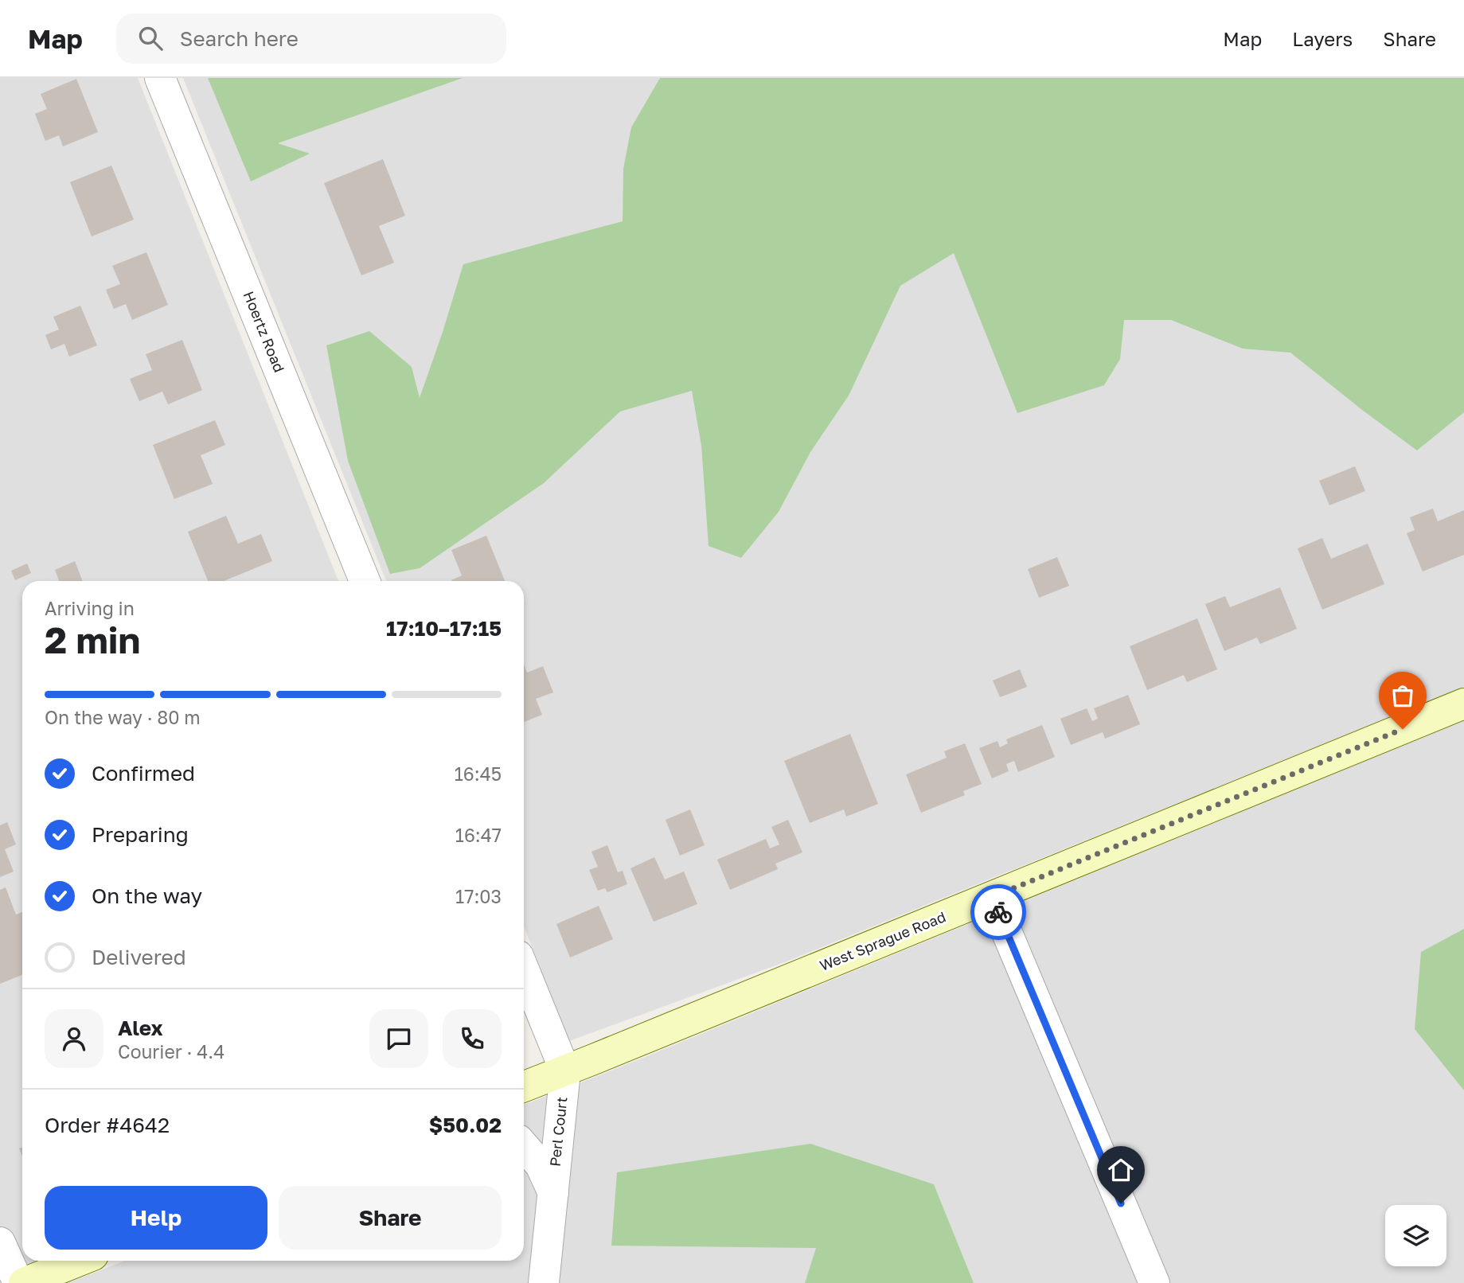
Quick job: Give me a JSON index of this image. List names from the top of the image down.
{
  "streets": {
    "street": ["Hoertz Road", "West Sprague Road", "Perl Court"]
  },
  "crossings": [
    ["West Sprague Road", "Perl Court"]
  ],
  "page": {
    "header": "Map",
    "search": "Search here",
    "nav": ["Map", "Layers", "Share"],
    "heading": ["2 min", "Arriving in", "17:10–17:15"],
    "panel": [
      "Alex",
      "Courier · 4.4",
      "Order #4642",
      "$50.02"
    ],
    "bar": "On the way · 80 m",
    "list": [
      ["Confirmed", "16:45"],
      ["Preparing", "16:47"],
      ["On the way", "17:03"],
      "Delivered"
    ],
    "buttons": ["Help", "Share"]
  }
}
